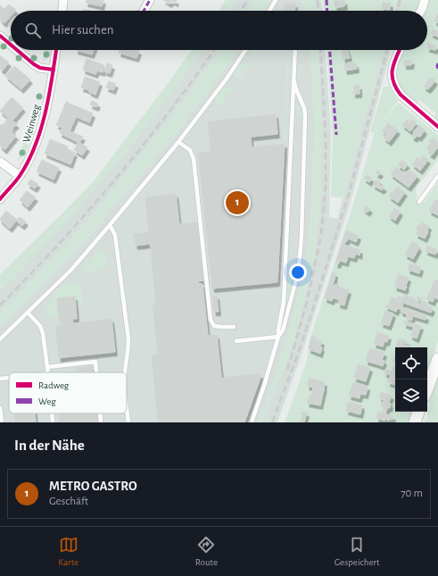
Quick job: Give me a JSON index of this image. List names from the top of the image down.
{
  "streets": {
    "street": ["Weinweg"]
  },
  "legend": ["Radweg", "Weg"],
  "page": {
    "search": "Hier suchen",
    "pins": "1",
    "heading": "In der Nähe",
    "list": [
      {
        "mark": "1",
        "name": "METRO GASTRO",
        "note": "Geschäft",
        "value": "70 m"
      }
    ],
    "nav": ["Karte", "Route", "Gespeichert"]
  }
}
